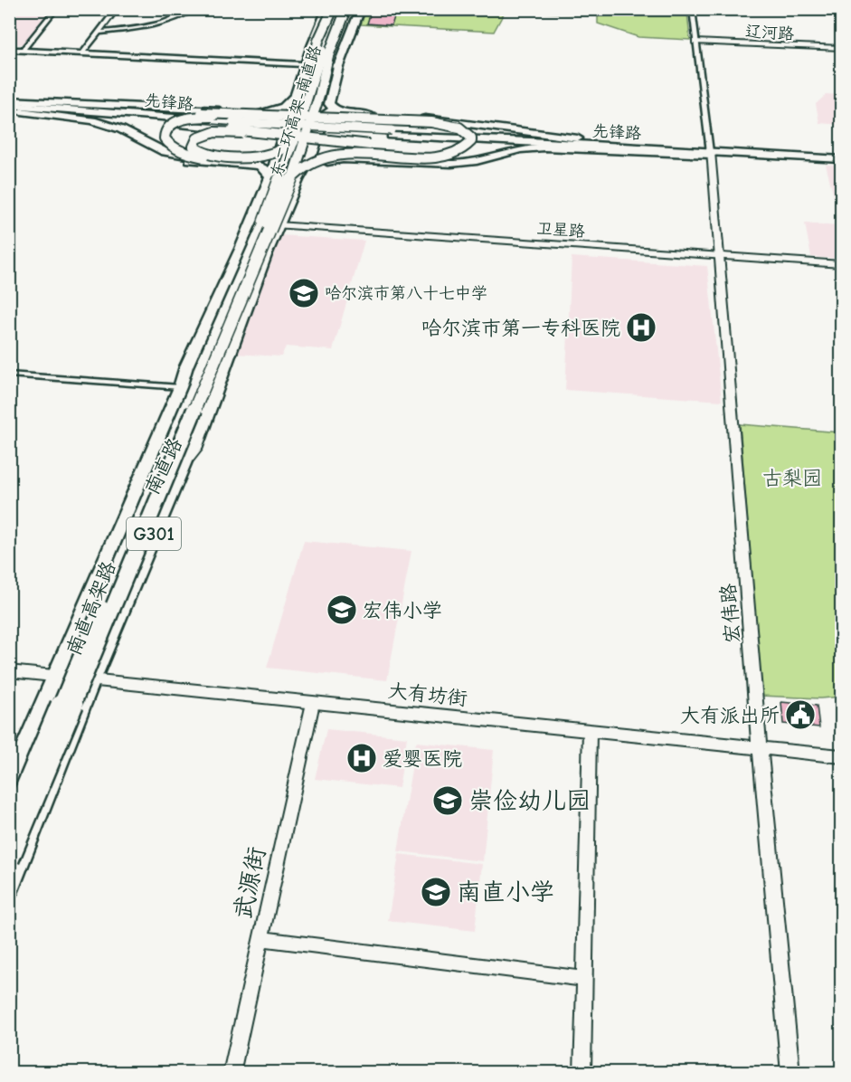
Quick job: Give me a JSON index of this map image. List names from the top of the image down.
{
  "streets": {
    "highway": [
      "东二环高架-南直路",
      "南直路",
      "G301",
      "南直高架路"
    ],
    "main road": [
      "辽河路",
      "先锋路",
      "宏伟路",
      "大有坊街"
    ],
    "street": ["卫星路", "武源街"]
  },
  "crossings": [
    ["先锋路", "宏伟路"],
    ["东二环高架-南直路", "卫星路"],
    ["东二环高架-南直路", "南直路"],
    ["东二环高架-南直路", "G301"],
    ["东二环高架-南直路", "南直高架路"],
    ["卫星路", "南直路"],
    ["卫星路", "南直高架路"],
    ["卫星路", "宏伟路"],
    ["南直路", "G301"],
    ["南直路", "南直高架路"],
    ["南直路", "大有坊街"],
    ["宏伟路", "大有坊街"],
    ["大有坊街", "武源街"]
  ],
  "parks": ["古梨园"],
  "places": {
    "school or university": [
      "哈尔滨市第八十七中学",
      "宏伟小学",
      "崇俭幼儿园",
      "南直小学"
    ],
    "hospital": ["哈尔滨市第一专科医院", "爱婴医院"],
    "public building": ["大有派出所"]
  }
}
